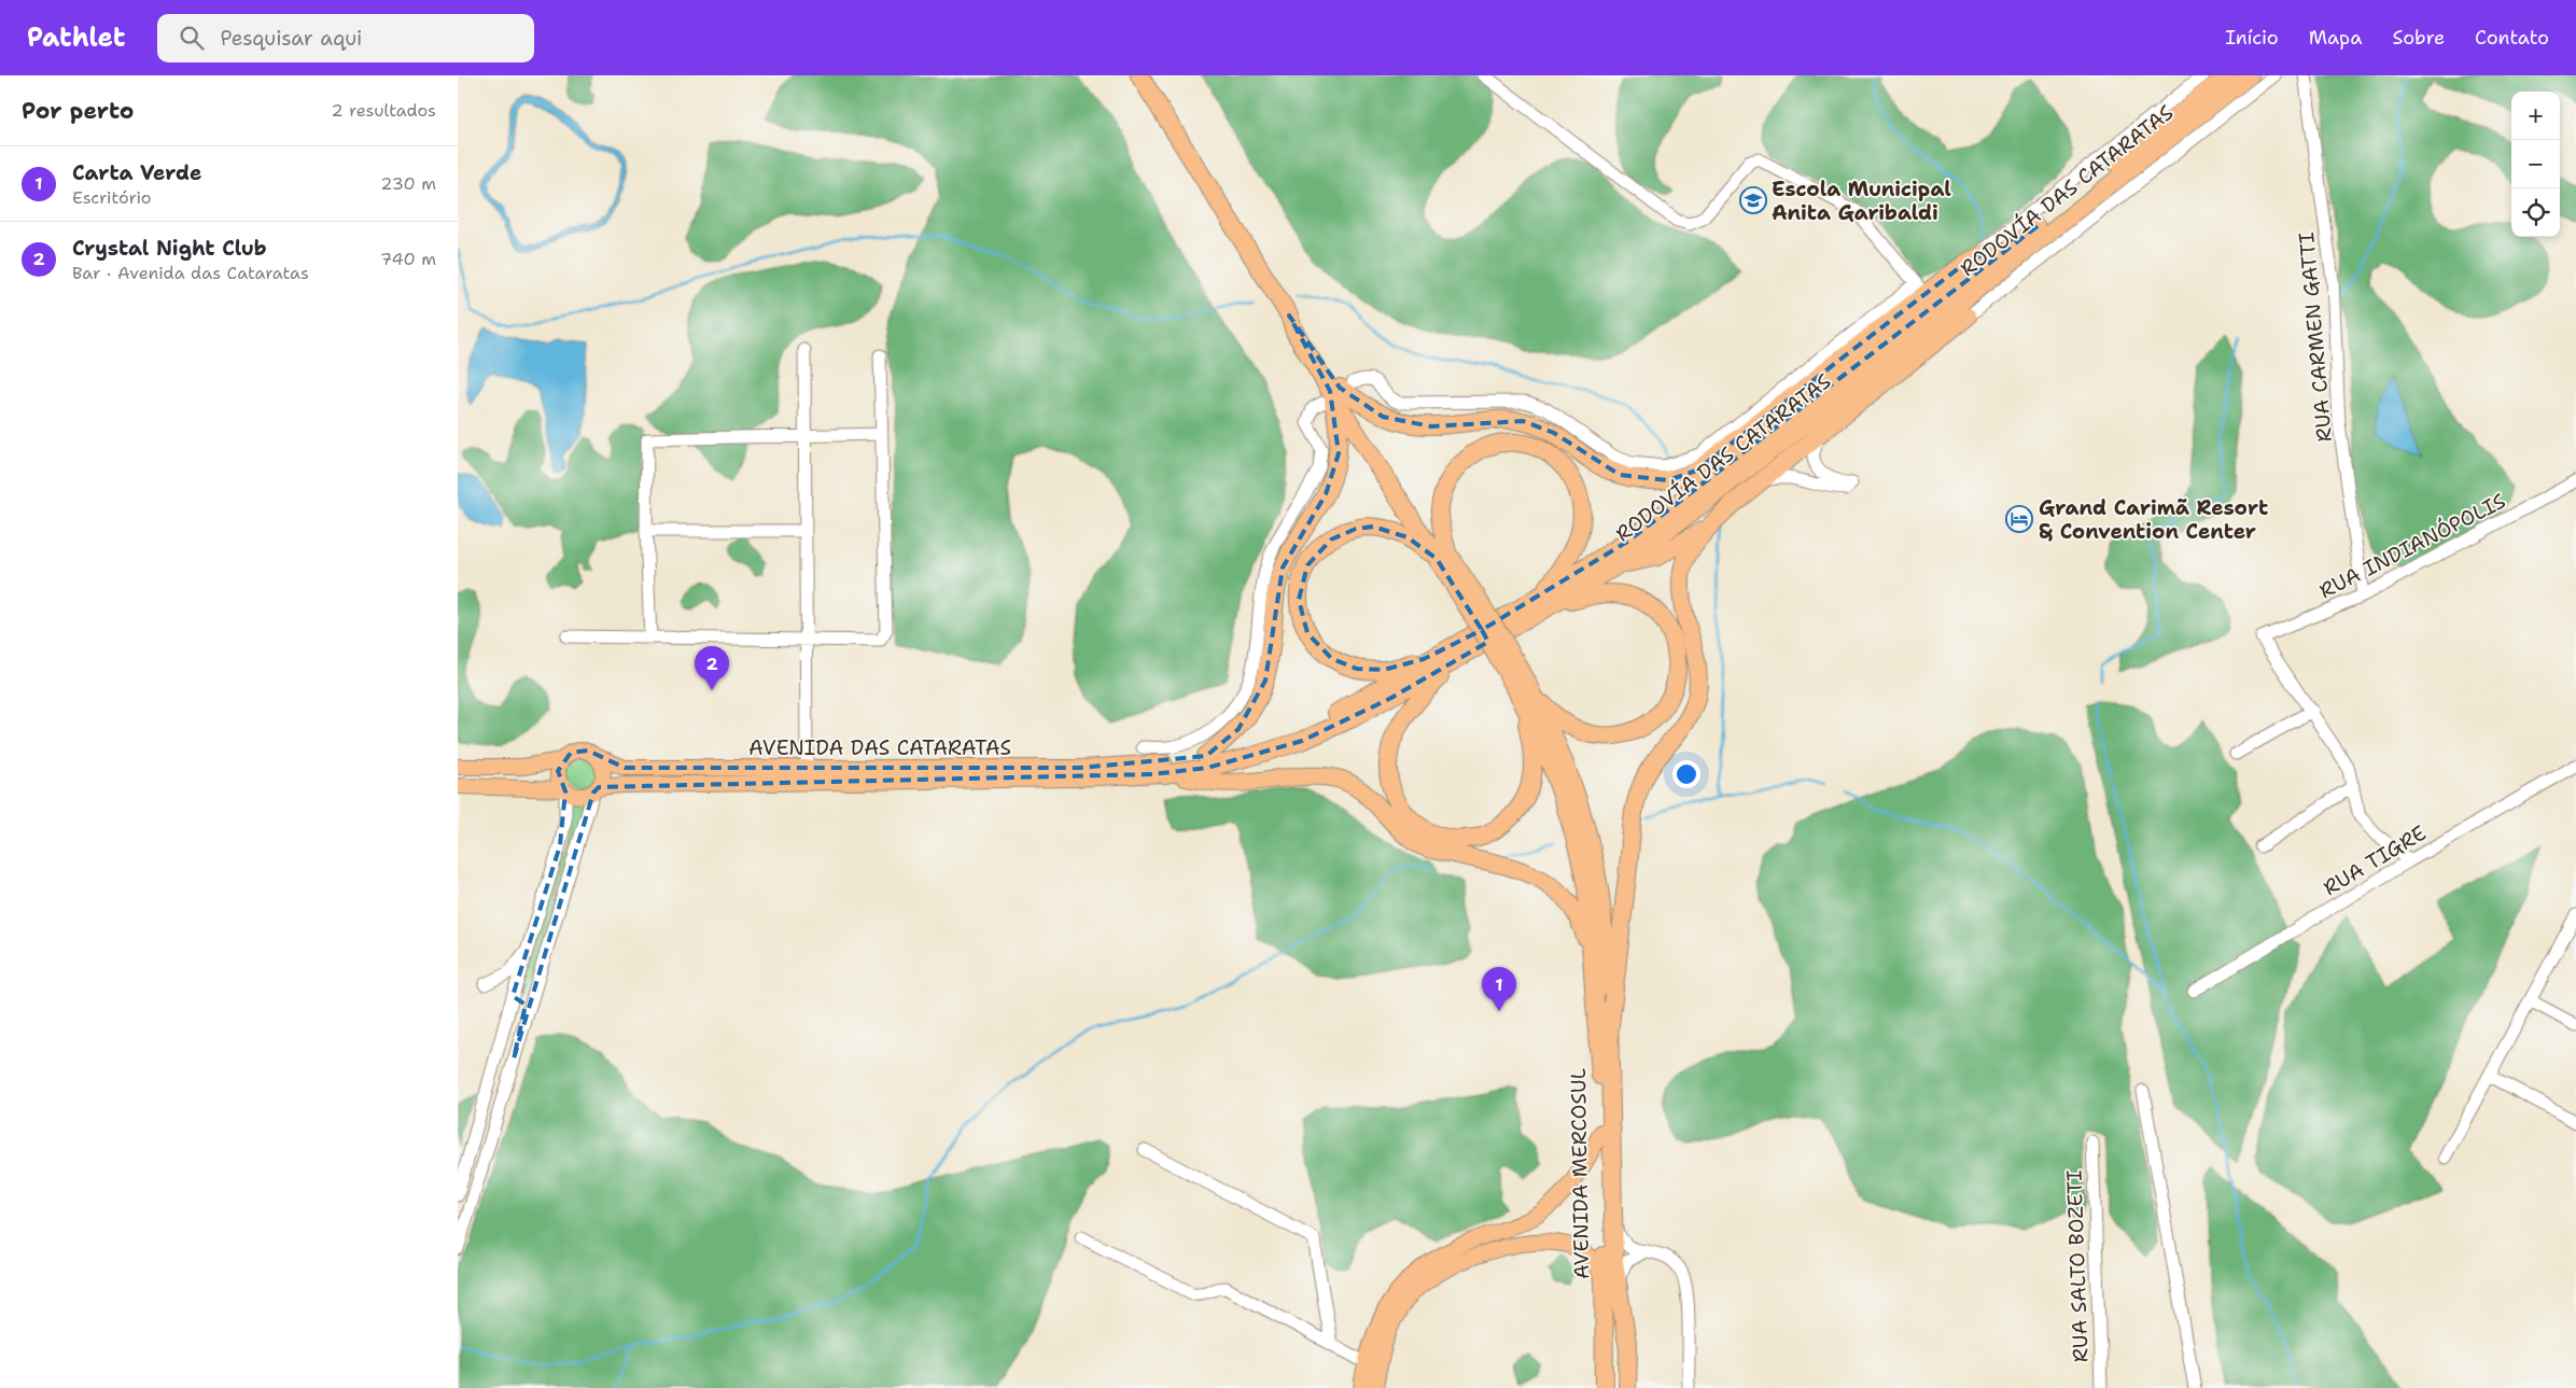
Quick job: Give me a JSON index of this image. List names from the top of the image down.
{
  "streets": {
    "highway": ["RODOVÍA DAS CATARATAS", "AVENIDA MERCOSUL"],
    "main road": ["AVENIDA DAS CATARATAS"],
    "street": [
      "RUA CARMEN GATTI",
      "RUA INDIANÓPOLIS",
      "RUA TIGRE",
      "RUA SALTO BOZETI"
    ]
  },
  "crossings": [
    ["RODOVÍA DAS CATARATAS", "AVENIDA DAS CATARATAS"],
    ["RUA CARMEN GATTI", "RUA INDIANÓPOLIS"]
  ],
  "places": {
    "school or university": ["Escola Municipal Anita Garibaldi"],
    "hotel": ["Grand Carimã Resort & Convention Center"]
  },
  "page": {
    "header": "Pathlet",
    "search": "Pesquisar aqui",
    "nav": [
      "Início",
      "Mapa",
      "Sobre",
      "Contato"
    ],
    "heading": ["Por perto", "2 resultados"],
    "map_buttons": ["+", "−"],
    "list": [
      {
        "mark": "1",
        "name": "Carta Verde",
        "note": "Escritório",
        "value": "230 m"
      },
      {
        "mark": "2",
        "name": "Crystal Night Club",
        "note": "Bar · Avenida das Cataratas",
        "value": "740 m"
      }
    ],
    "pins": ["2", "1"]
  }
}
